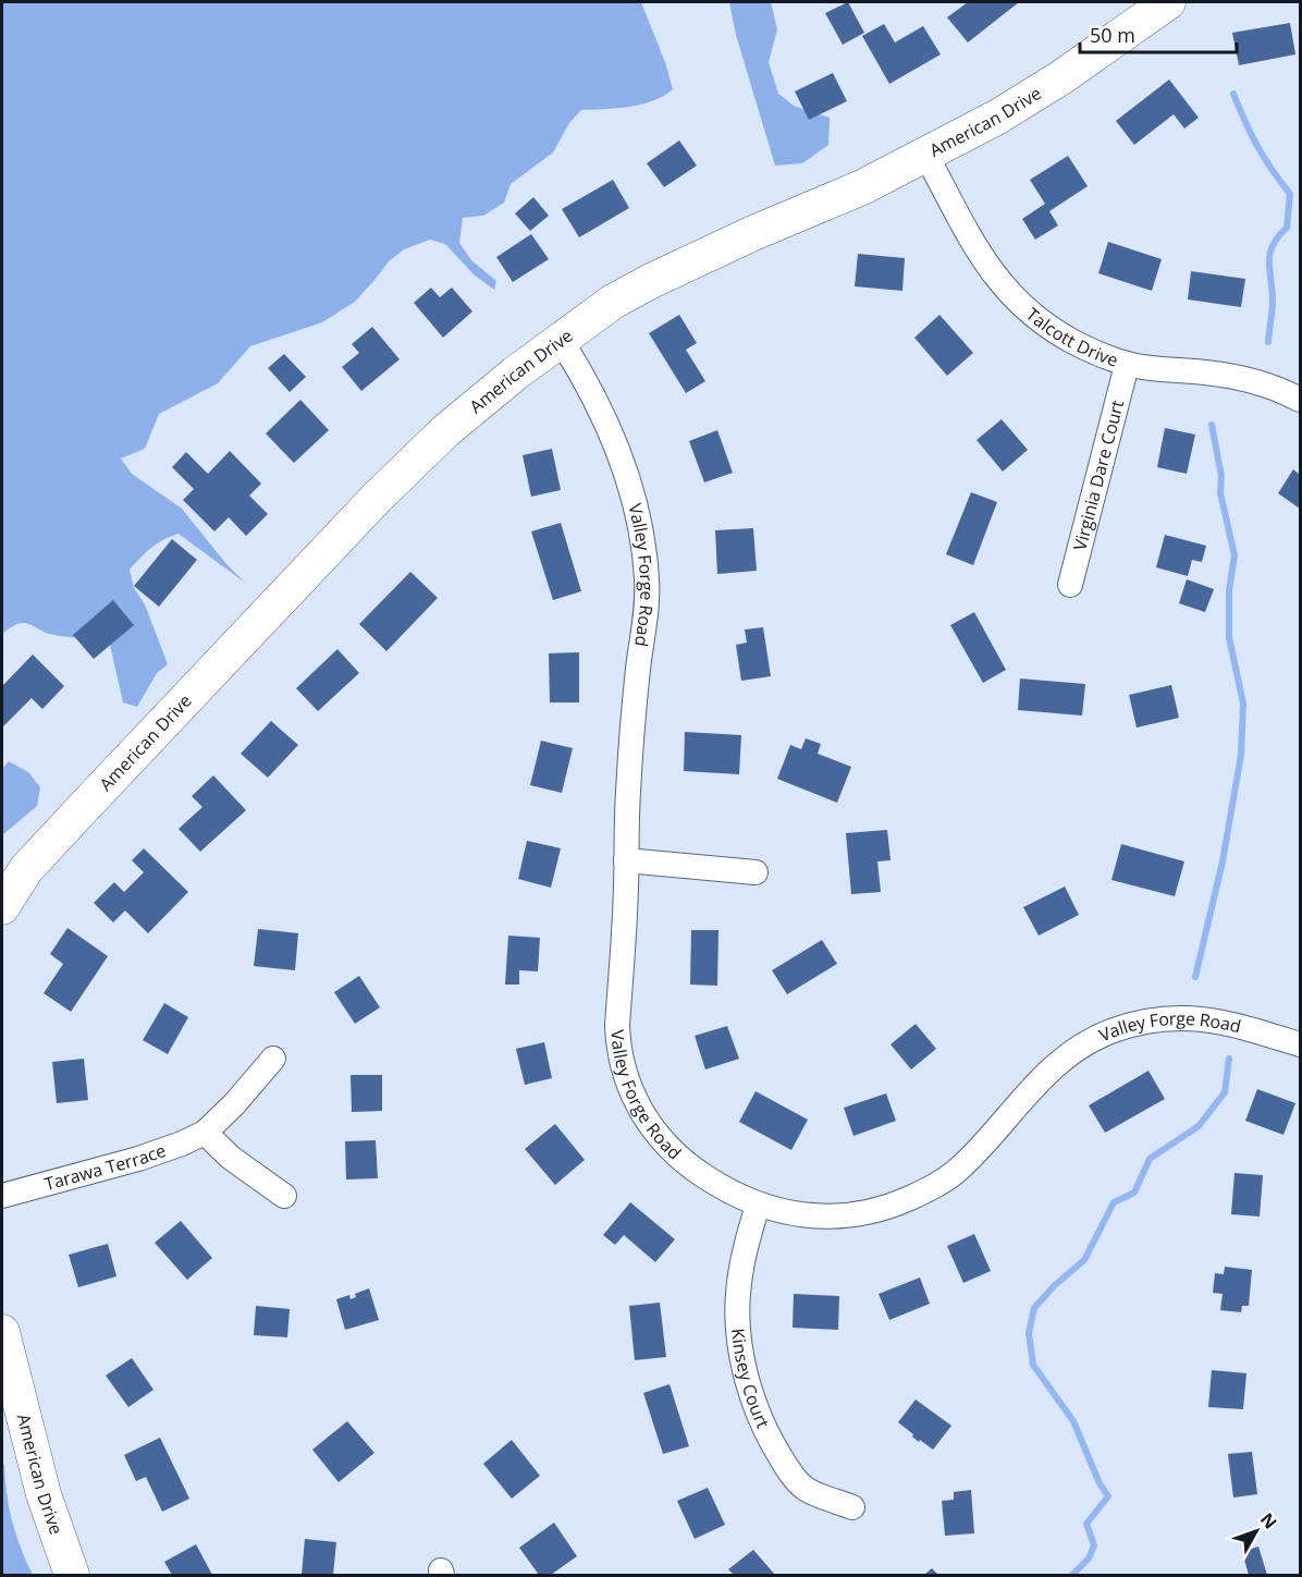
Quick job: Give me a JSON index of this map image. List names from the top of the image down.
{
  "streets": {
    "street": [
      "American Drive",
      "Talcott Drive",
      "Virginia Dare Court",
      "Valley Forge Road",
      "Tarawa Terrace",
      "Kinsey Court"
    ]
  },
  "crossings": [
    ["American Drive", "Talcott Drive"],
    ["American Drive", "Valley Forge Road"],
    ["Talcott Drive", "Virginia Dare Court"],
    ["Valley Forge Road", "Kinsey Court"]
  ],
  "scale_bar": "50 m",
  "north": "top right"
}
